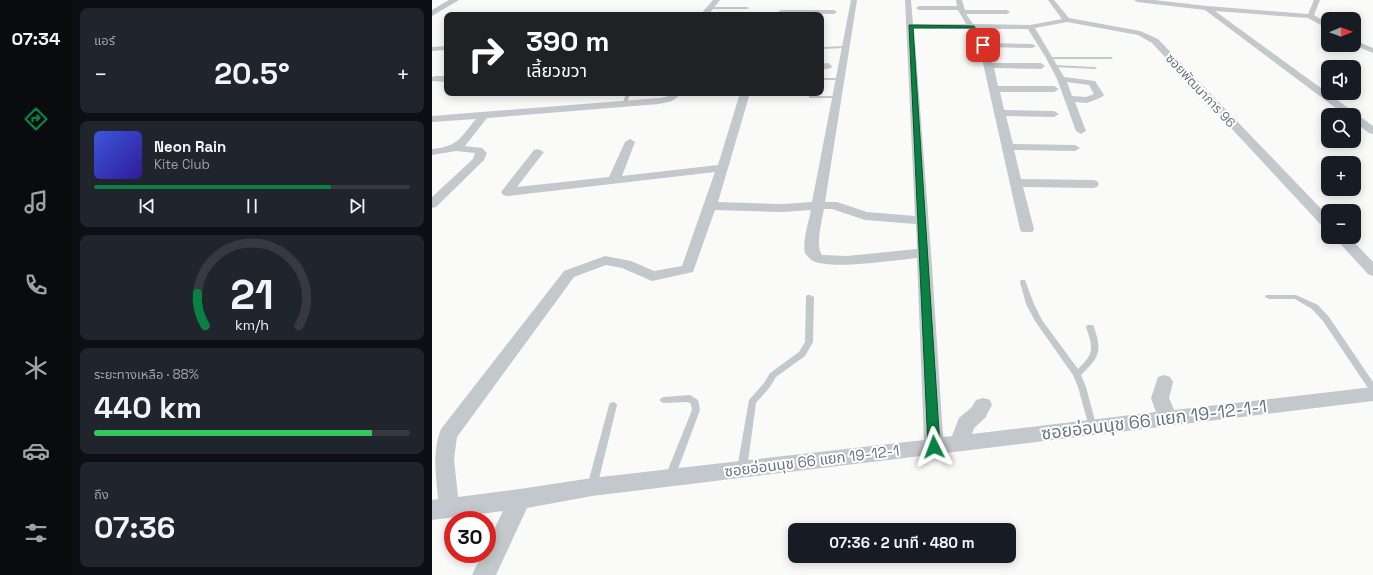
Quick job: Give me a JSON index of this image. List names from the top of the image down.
{
  "streets": {
    "street": ["ซอยพัฒนาการ 96", "ซอยอ่อนนุช 66 แยก 19-12-1-1", "ซอยอ่อนนุช 66 แยก 19-12-1"]
  },
  "crossings": [
    ["ซอยอ่อนนุช 66 แยก 19-12-1-1", "ซอยอ่อนนุช 66 แยก 19-12-1"]
  ],
  "north": "right",
  "page": {
    "tabs": "07:34",
    "tile": [
      "แอร์",
      ["ระยะทางเหลือ · 88%", "440 km"],
      ["ถึง", "07:36"]
    ],
    "map_buttons": ["+", "−"],
    "turn": ["390 m", "เลี้ยวขวา"],
    "heat": ["−", "20.5°", "+"],
    "song": ["Neon Rain", "Kite Club"],
    "limit": "30",
    "trip": "07:36 · 2 นาที · 480 m",
    "gauge": ["21", "km/h"]
  }
}
